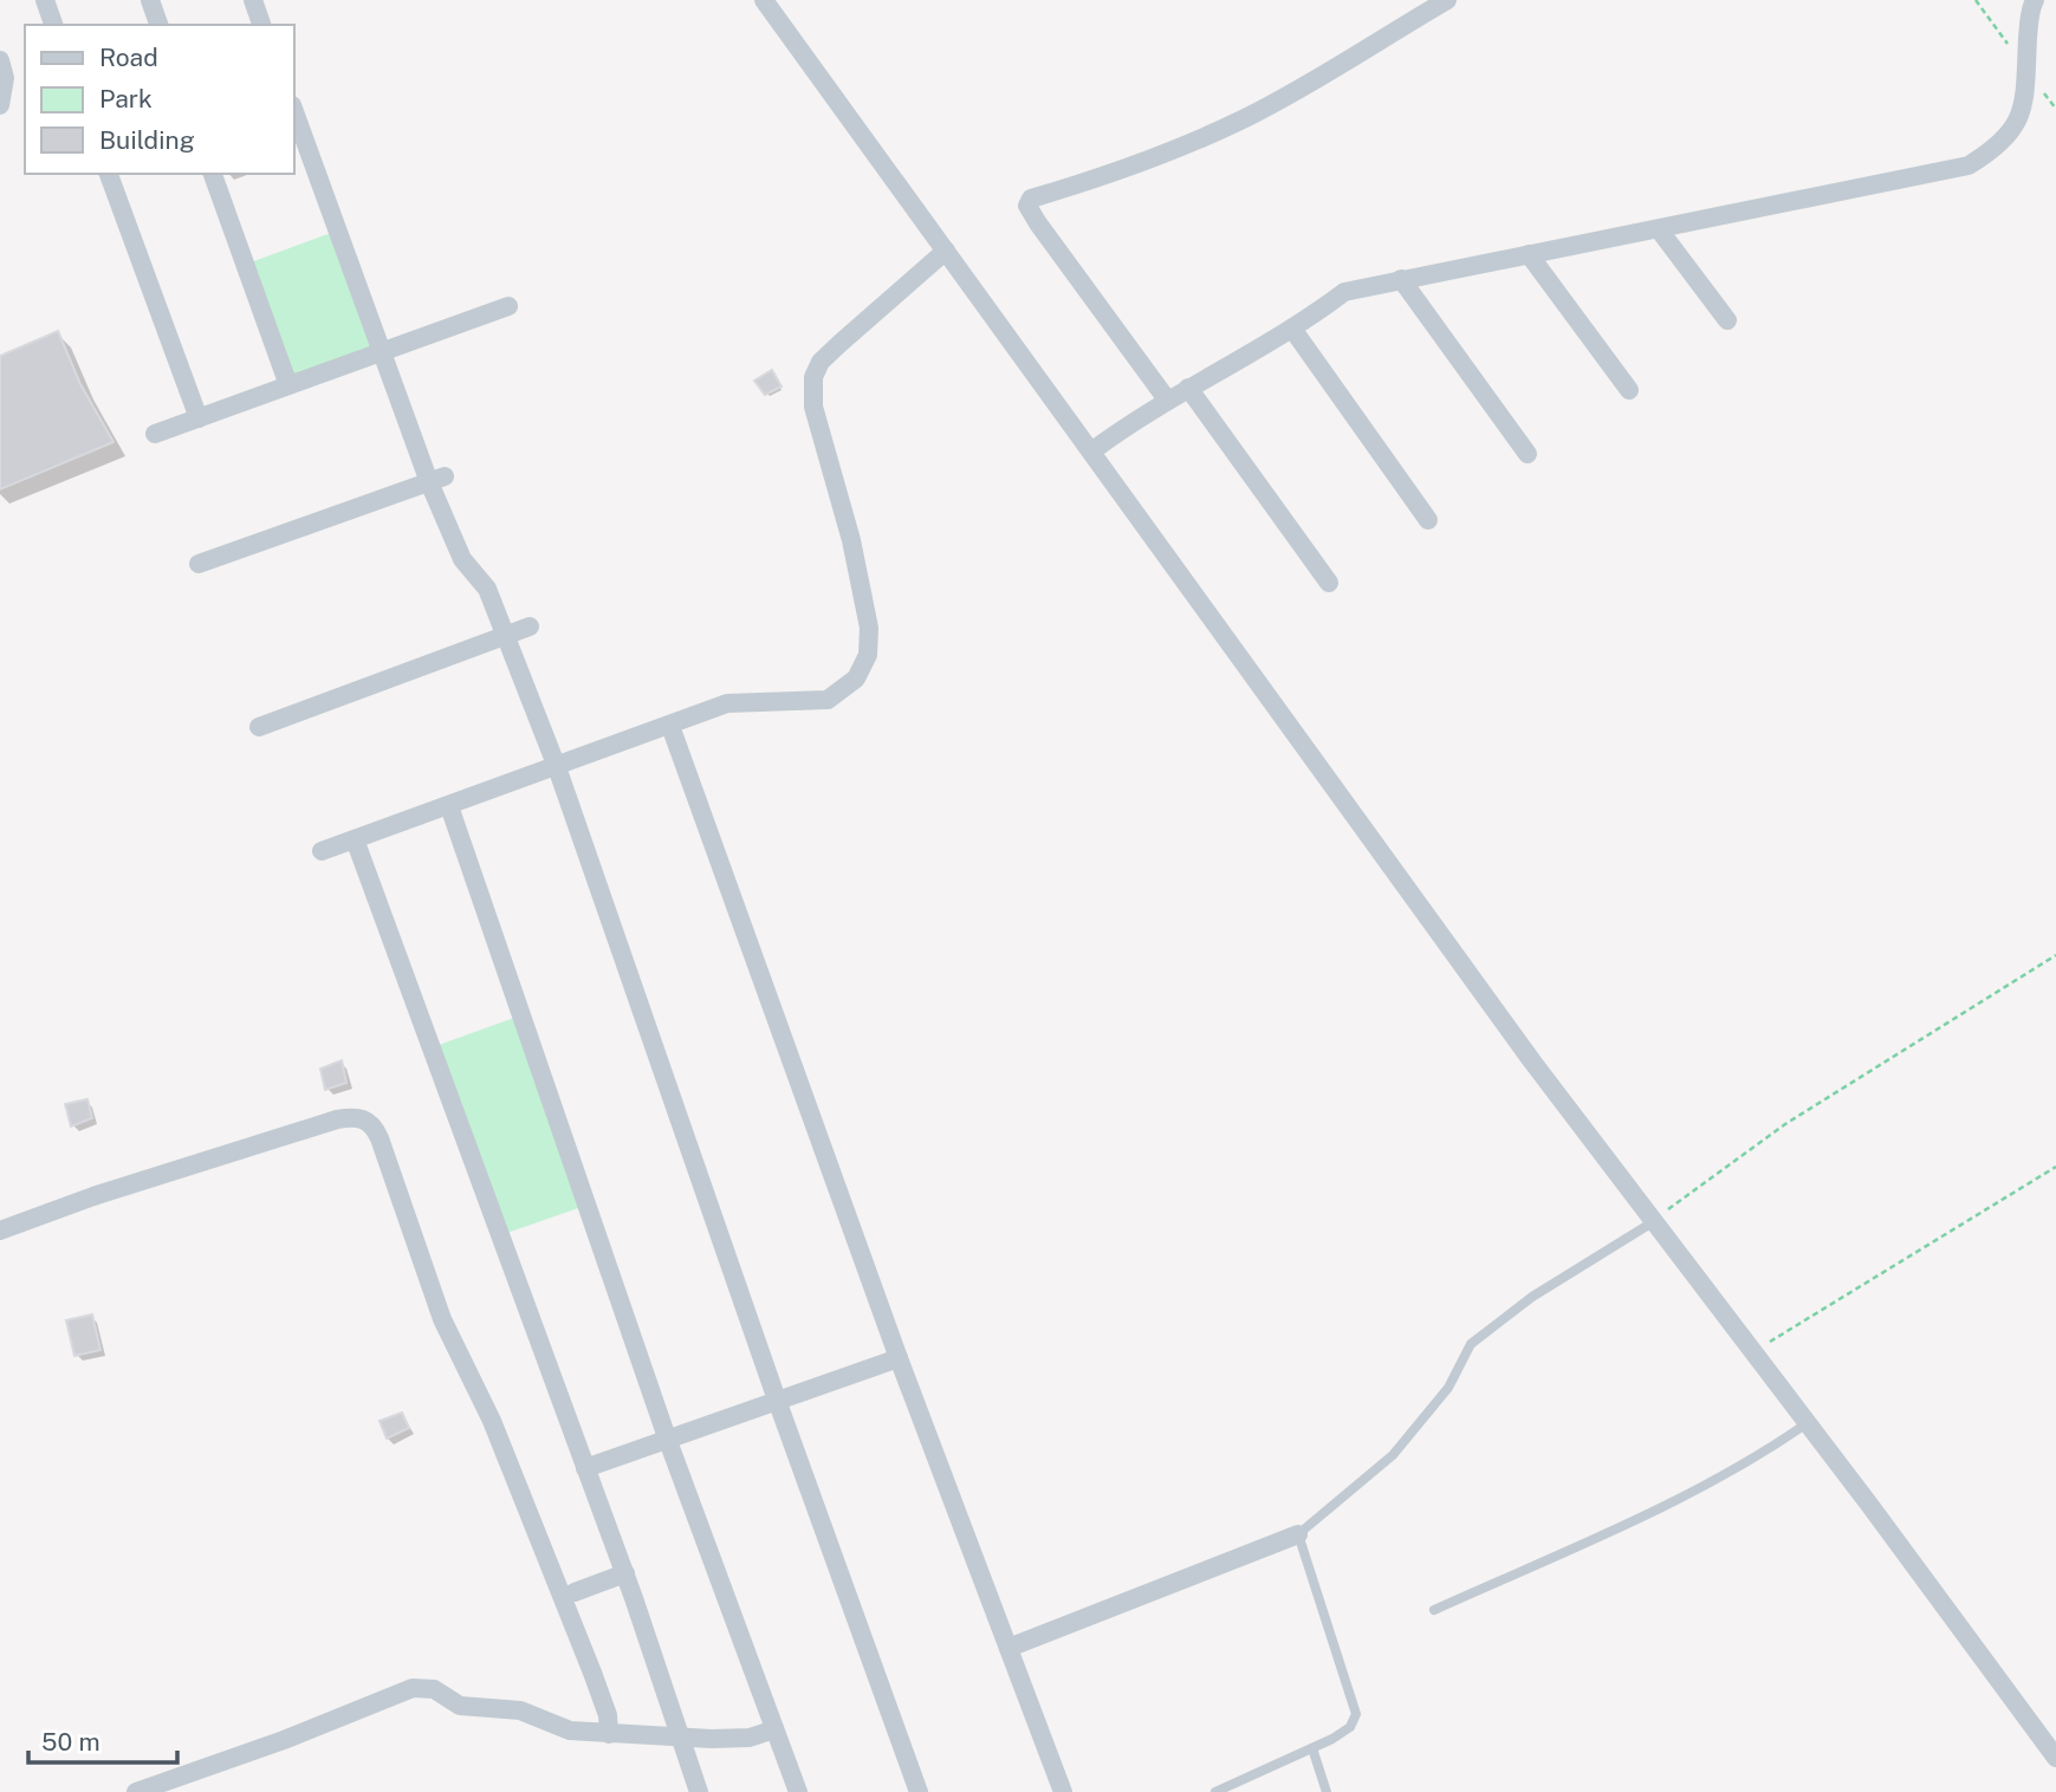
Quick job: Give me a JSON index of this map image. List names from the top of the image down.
{
  "legend": ["Road", "Park", "Building"],
  "scale_bar": "50 m"
}
